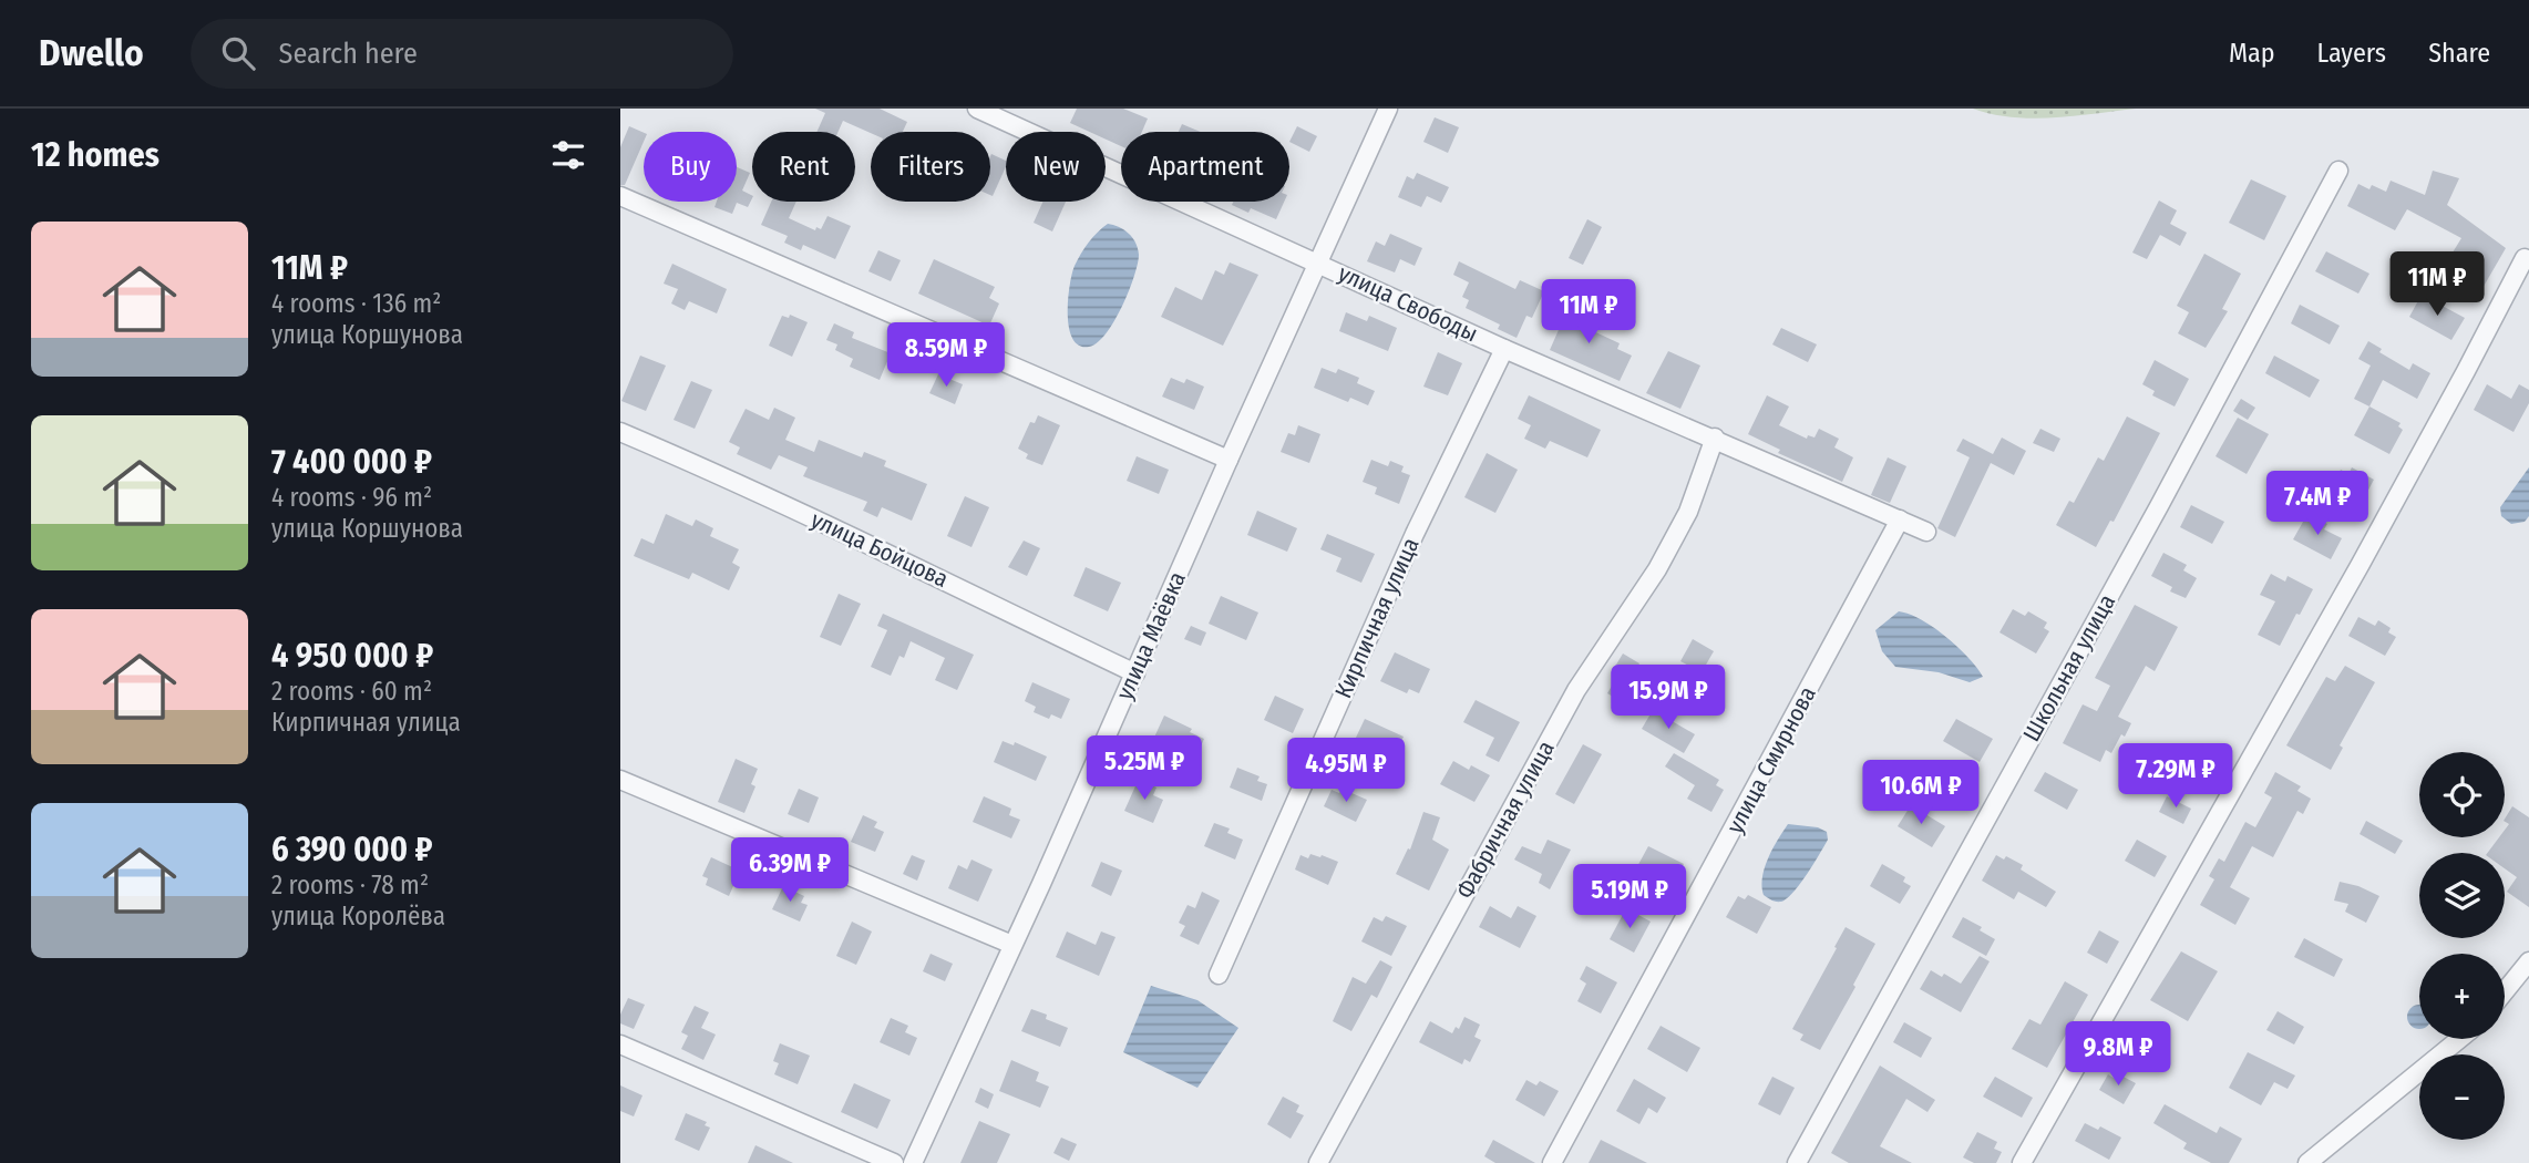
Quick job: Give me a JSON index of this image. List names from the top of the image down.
{
  "streets": {
    "street": [
      "улица Свободы",
      "улица Бойцова",
      "Кирпичная улица",
      "улица Маёвка",
      "Школьная улица",
      "улица Смирнова",
      "Фабричная улица"
    ]
  },
  "crossings": [
    ["улица Свободы", "Кирпичная улица"],
    ["улица Свободы", "улица Маёвка"],
    ["улица Свободы", "улица Смирнова"],
    ["улица Свободы", "Фабричная улица"],
    ["улица Бойцова", "улица Маёвка"]
  ],
  "page": {
    "header": "Dwello",
    "search": "Search here",
    "nav": ["Map", "Layers", "Share"],
    "heading": "12 homes",
    "chip": [
      "Buy",
      "Rent",
      "Filters",
      "New",
      "Apartment"
    ],
    "list": [
      {
        "name": "11M ₽",
        "note": "4 rooms · 136 m² · улица Коршунова"
      },
      {
        "name": "7 400 000 ₽",
        "note": "4 rooms · 96 m² · улица Коршунова"
      },
      {
        "name": "4 950 000 ₽",
        "note": "2 rooms · 60 m² · Кирпичная улица"
      },
      {
        "name": "6 390 000 ₽",
        "note": "2 rooms · 78 m² · улица Королёва"
      }
    ],
    "price": [
      "11M ₽",
      "11M ₽",
      "8.59M ₽",
      "7.4M ₽",
      "15.9M ₽",
      "5.25M ₽",
      "4.95M ₽",
      "7.29M ₽",
      "10.6M ₽",
      "6.39M ₽",
      "5.19M ₽",
      "9.8M ₽"
    ],
    "map_buttons": ["+", "−"]
  }
}
